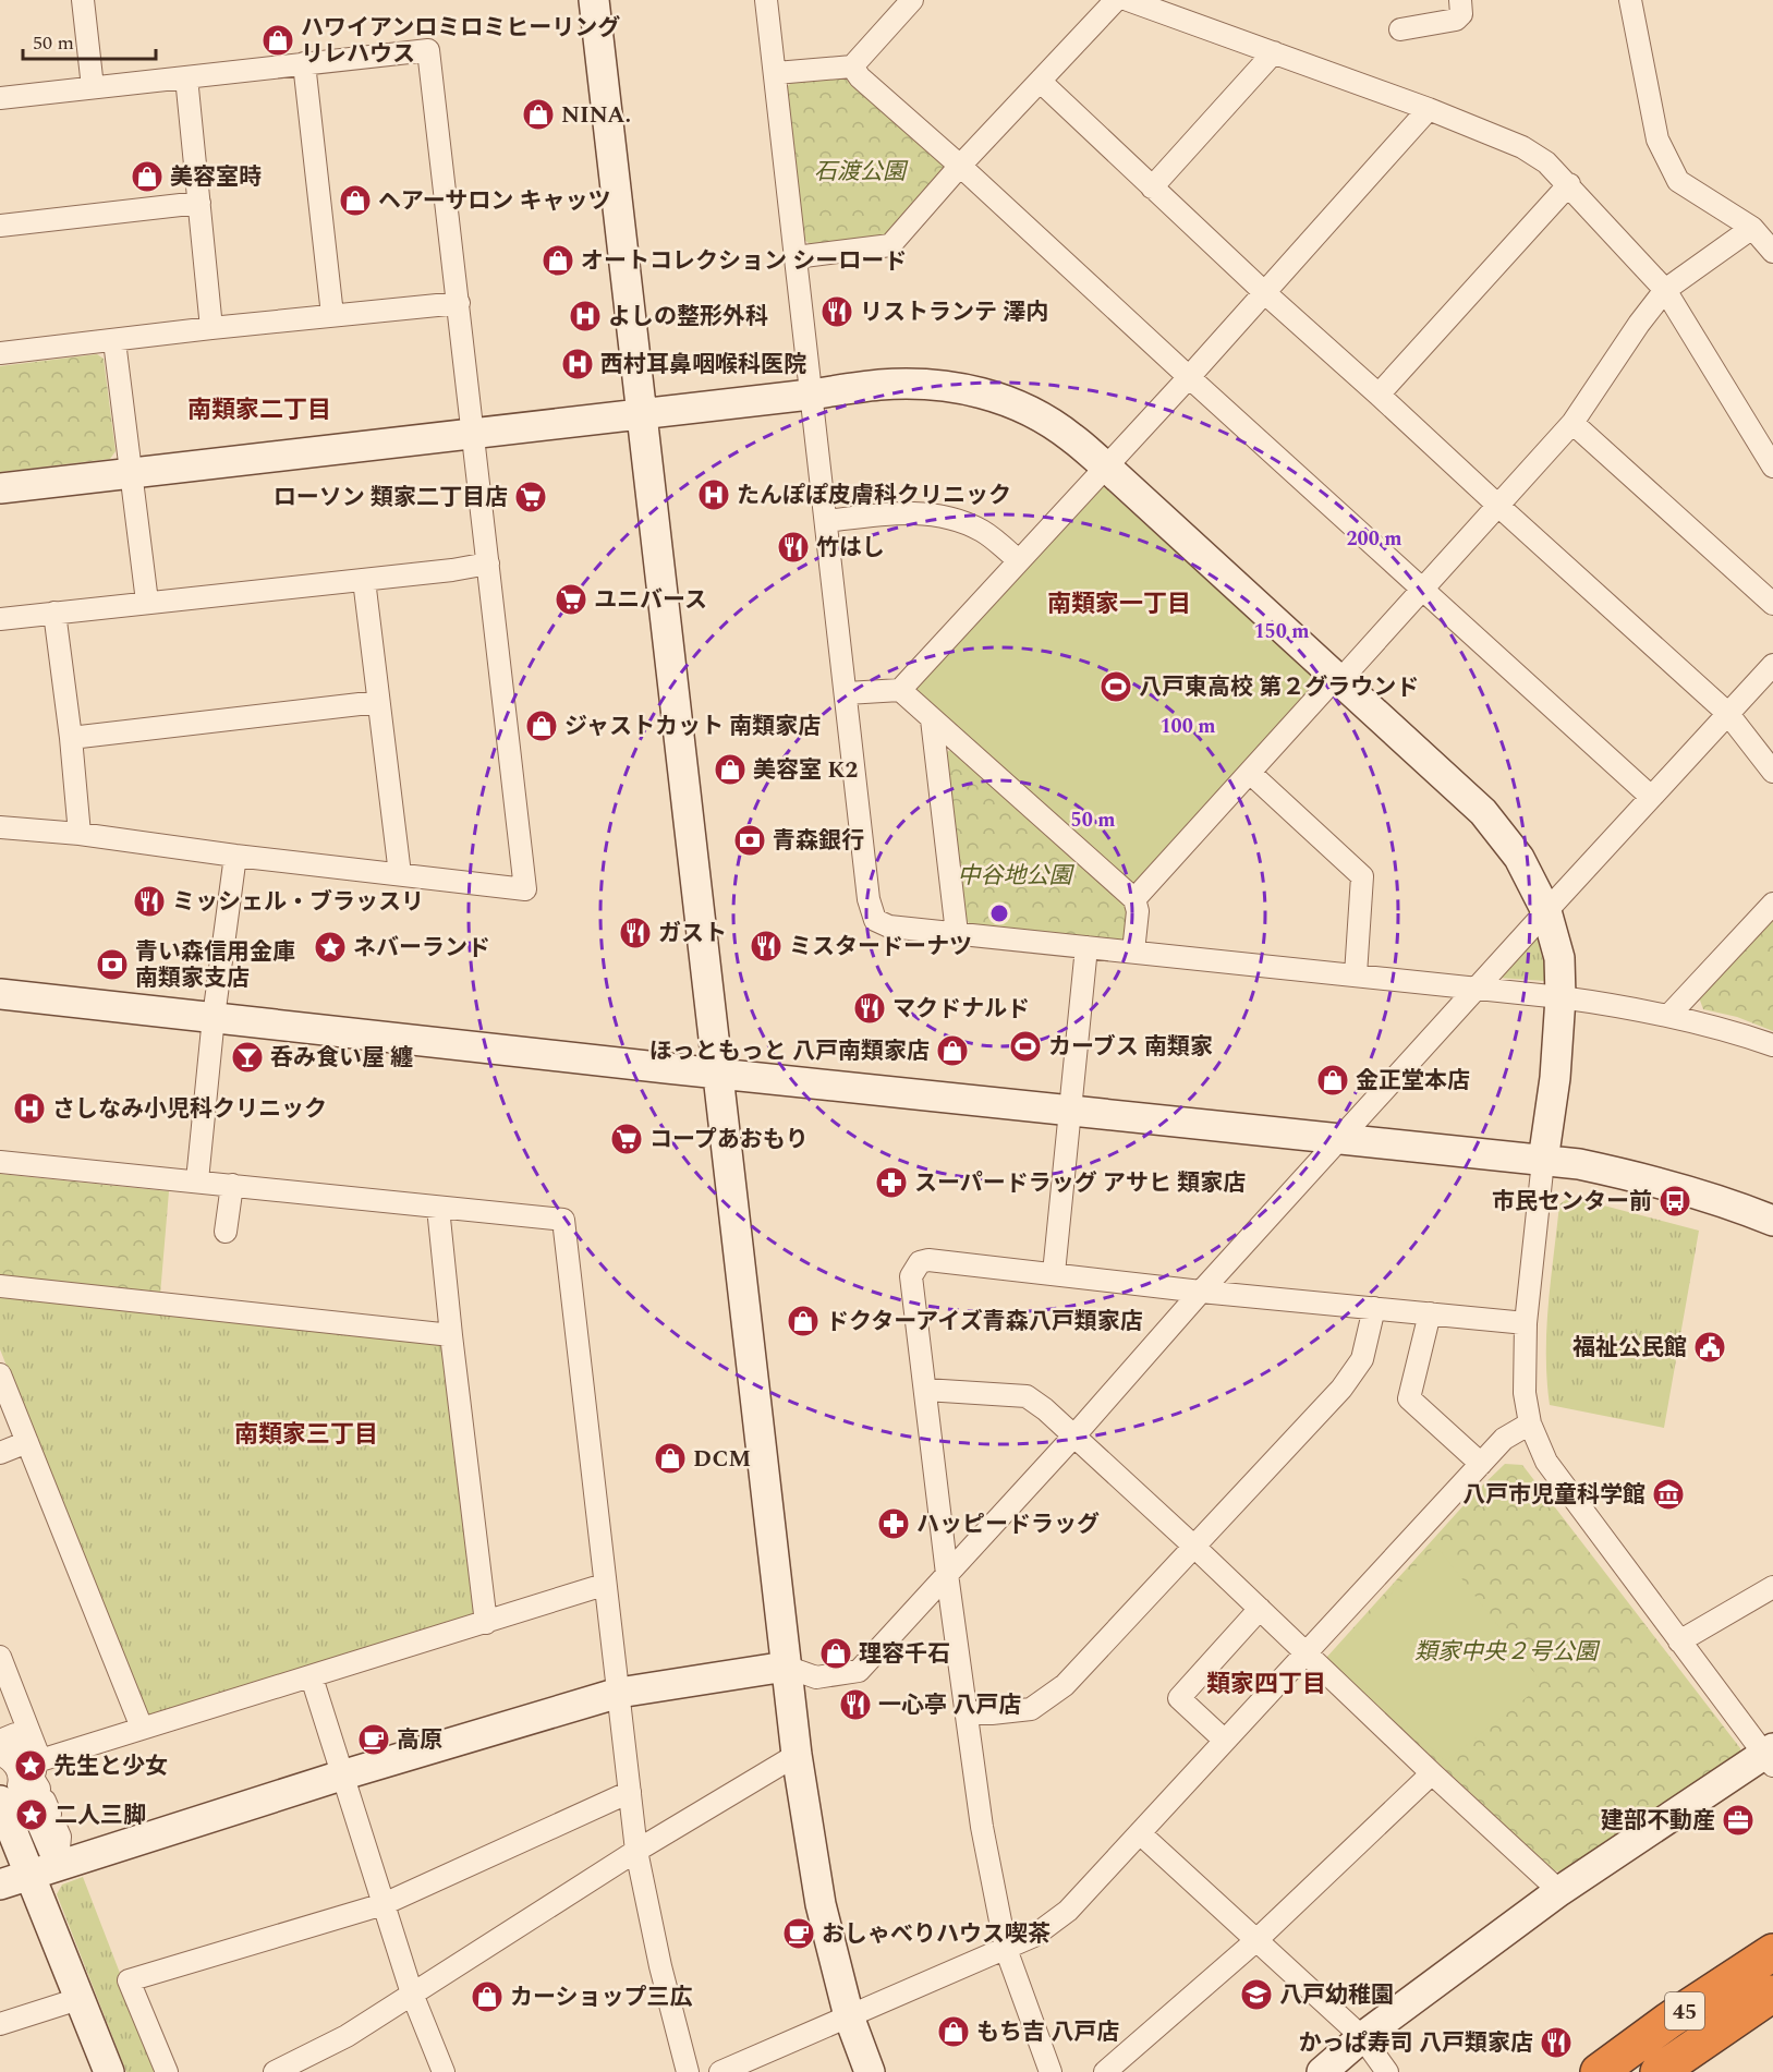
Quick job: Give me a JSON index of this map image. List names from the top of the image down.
{
  "streets": {
    "highway": ["45"]
  },
  "districts": [
    "南類家二丁目",
    "南類家一丁目",
    "南類家三丁目",
    "類家四丁目"
  ],
  "parks": ["石渡公園", "中谷地公園", "類家中央２号公園"],
  "places": {
    "shop": [
      "ハワイアンロミロミヒーリング リレハウス",
      "NINA.",
      "美容室時",
      "ヘアーサロン キャッツ",
      "オートコレクション シーロード",
      "ジャストカット 南類家店",
      "美容室 K2",
      "ほっともっと 八戸南類家店",
      "金正堂本店",
      "ドクターアイズ青森八戸類家店",
      "DCM",
      "理容千石",
      "カーショップ三広",
      "もち吉 八戸店"
    ],
    "restaurant": [
      "リストランテ 澤内",
      "竹はし",
      "ミッシェル・ブラッスリ",
      "ガスト",
      "ミスタードーナツ",
      "マクドナルド",
      "一心亭 八戸店",
      "かっぱ寿司 八戸類家店"
    ],
    "hospital": [
      "よしの整形外科",
      "西村耳鼻咽喉科医院",
      "たんぽぽ皮膚科クリニック",
      "さしなみ小児科クリニック"
    ],
    "supermarket": ["ローソン 類家二丁目店", "ユニバース", "コープあおもり"],
    "sports": ["八戸東高校 第２グラウンド", "カーブス 南類家"],
    "bank": ["青森銀行", "青い森信用金庫 南類家支店"],
    "place": ["ネバーランド", "先生と少女", "二人三脚"],
    "bar": ["呑み食い屋 纏"],
    "pharmacy": ["スーパードラッグ アサヒ 類家店", "ハッピードラッグ"],
    "bus stop": ["市民センター前"],
    "public building": ["福祉公民館"],
    "museum": ["八戸市児童科学館"],
    "cafe": ["高原", "おしゃべりハウス喫茶"],
    "office": ["建部不動産"],
    "school or university": ["八戸幼稚園"]
  },
  "scale_bar": "50 m",
  "rings": [
    "200 m",
    "150 m",
    "100 m",
    "50 m"
  ]
}
